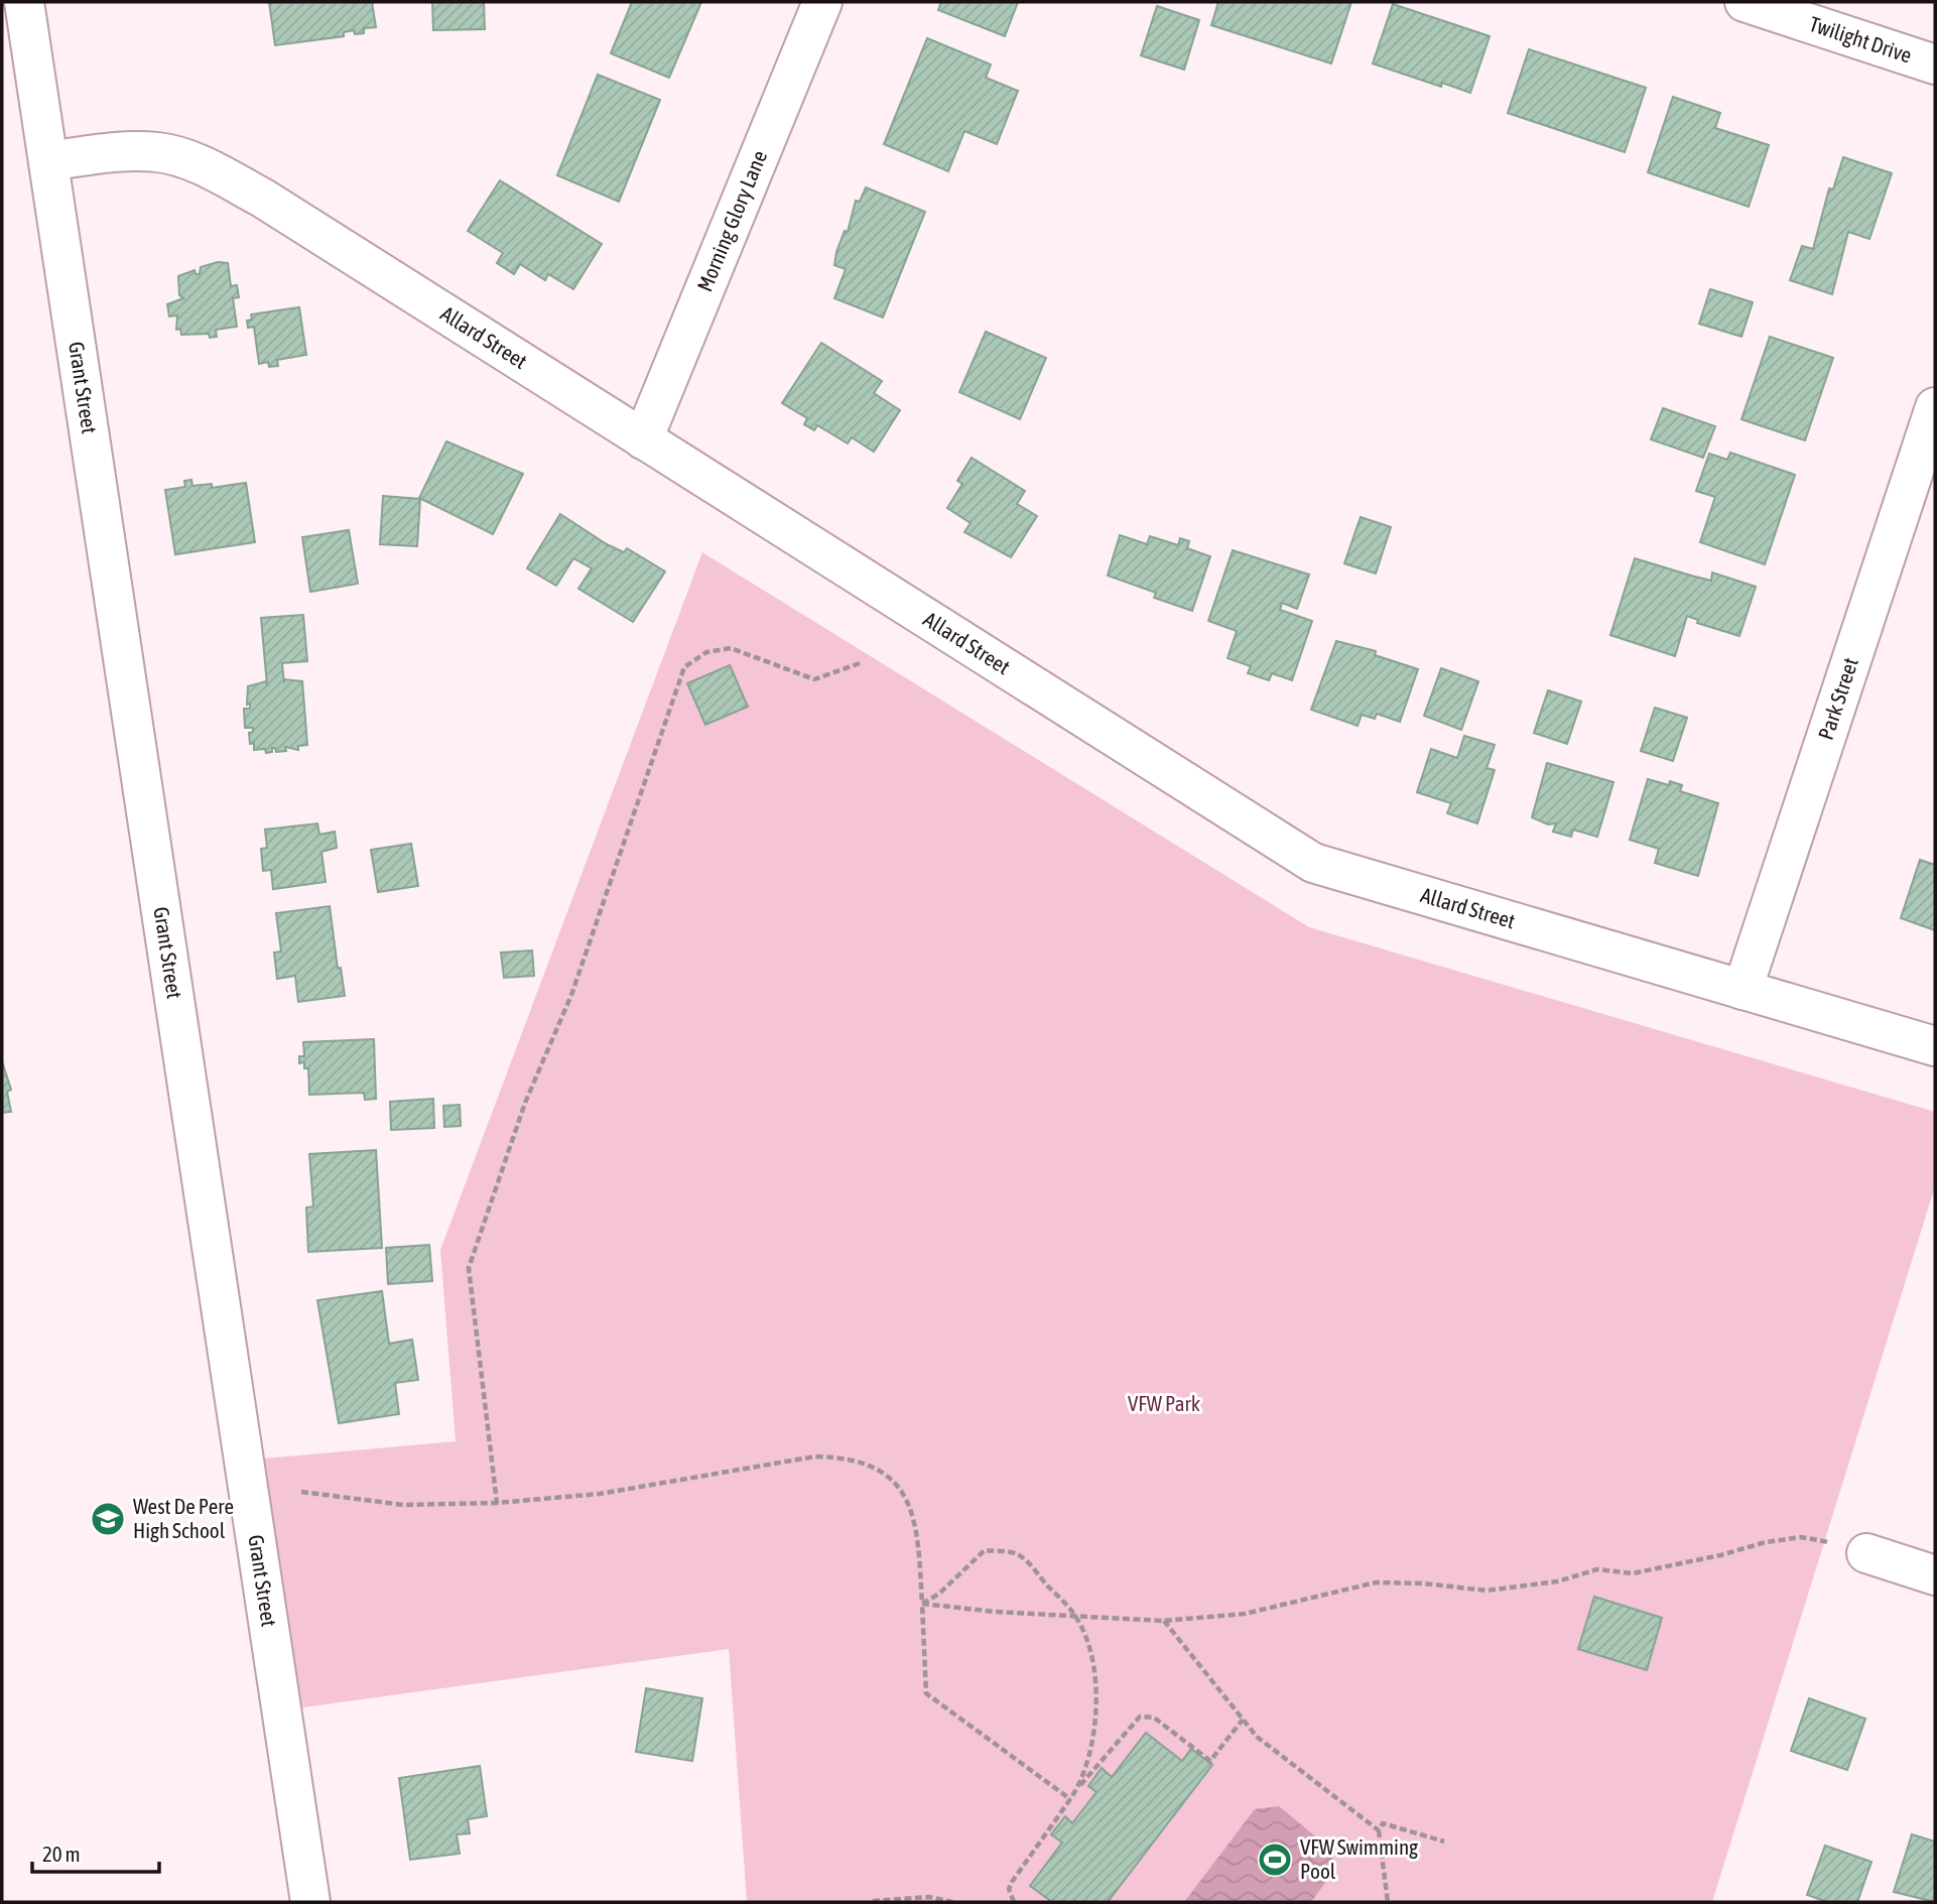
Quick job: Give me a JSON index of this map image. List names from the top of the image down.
{
  "streets": {
    "street": [
      "Twilight Drive",
      "Morning Glory Lane",
      "Allard Street",
      "Grant Street",
      "Park Street"
    ]
  },
  "crossings": [
    ["Morning Glory Lane", "Allard Street"],
    ["Allard Street", "Grant Street"],
    ["Allard Street", "Park Street"]
  ],
  "parks": ["VFW Park"],
  "places": {
    "school or university": ["West De Pere High School"],
    "sports": ["VFW Swimming Pool"]
  },
  "scale_bar": "20 m"
}
